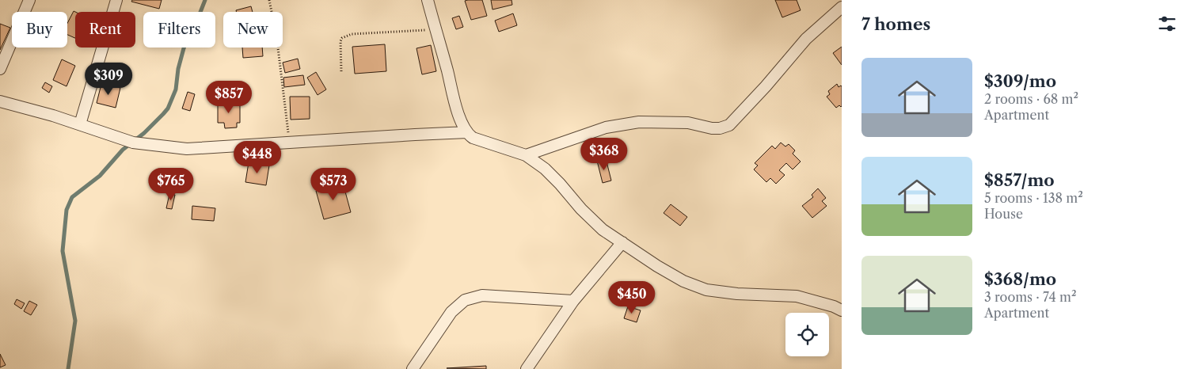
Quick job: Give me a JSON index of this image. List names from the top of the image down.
{
  "page": {
    "heading": "7 homes",
    "chip": [
      "Buy",
      "Rent",
      "Filters",
      "New"
    ],
    "list": [
      {
        "name": "$309/mo",
        "note": "2 rooms · 68 m² · Apartment"
      },
      {
        "name": "$857/mo",
        "note": "5 rooms · 138 m² · House"
      },
      {
        "name": "$368/mo",
        "note": "3 rooms · 74 m² · Apartment"
      }
    ],
    "price": [
      "$309",
      "$857",
      "$368",
      "$448",
      "$765",
      "$573",
      "$450"
    ]
  }
}
